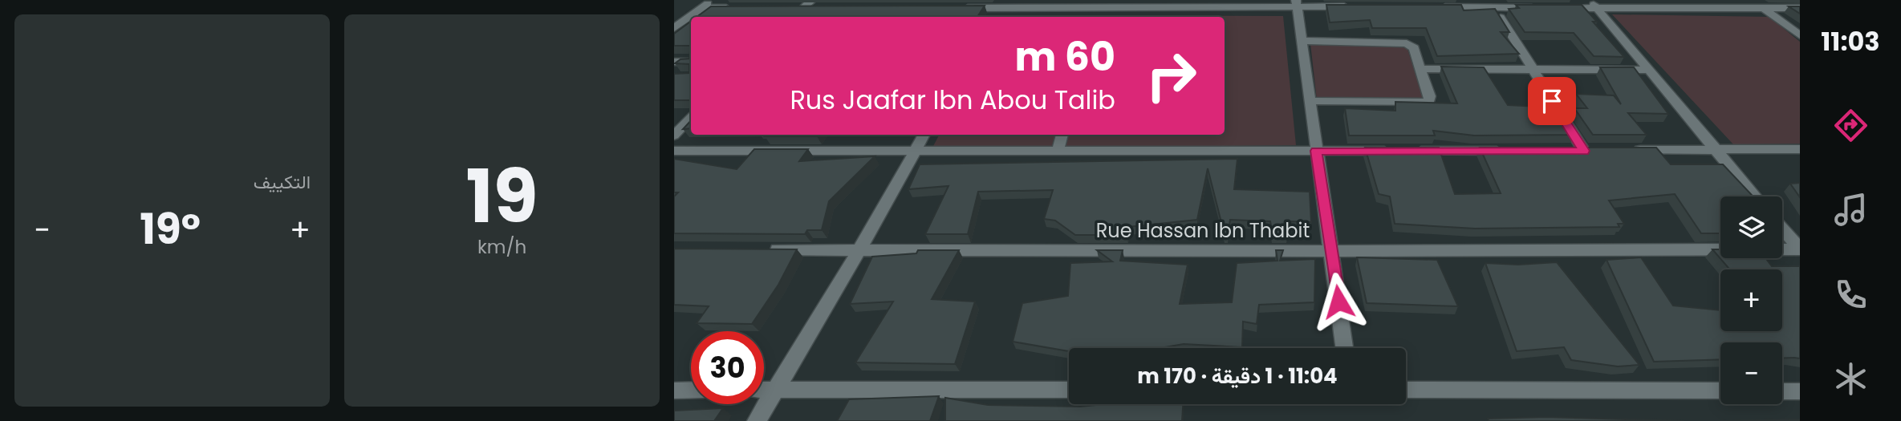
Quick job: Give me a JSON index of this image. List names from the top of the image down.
{
  "streets": {
    "street": ["Rue Hassan Ibn Thabit"]
  },
  "page": {
    "tabs": "11:03",
    "tile": [
      ["19", "km/h"],
      "التكييف"
    ],
    "turn": ["60 m", "Rus Jaafar Ibn Abou Talib"],
    "map_buttons": ["+", "−"],
    "heat": ["−", "19°", "+"],
    "limit": "30",
    "trip": "11:04 · 1 دقيقة · 170 m"
  }
}
